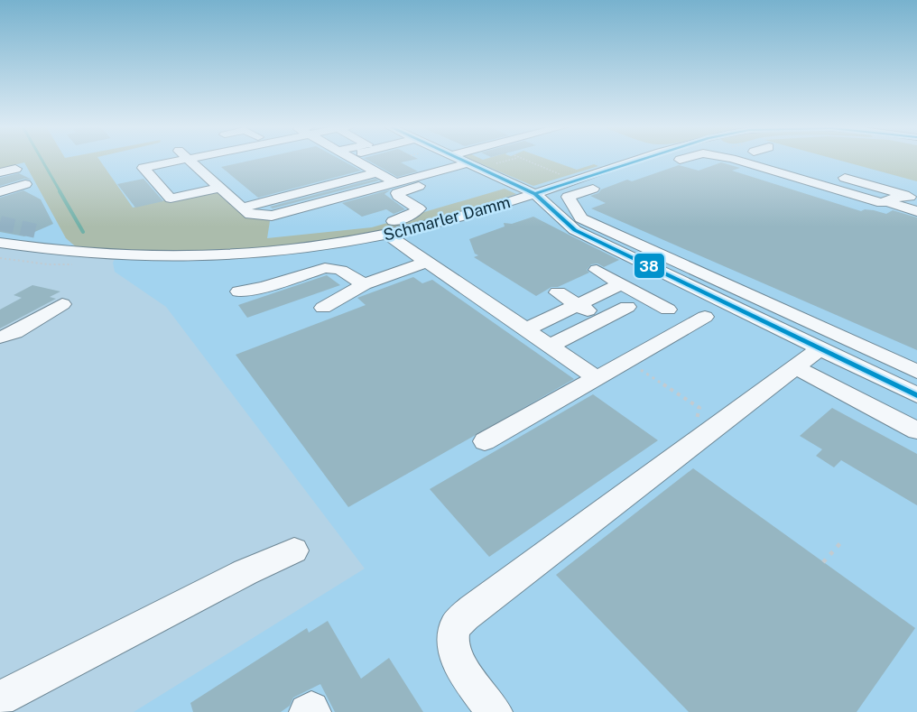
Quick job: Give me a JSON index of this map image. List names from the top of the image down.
{
  "streets": {
    "street": ["Schmarler Damm"]
  },
  "lines": ["transit line 38"]
}
